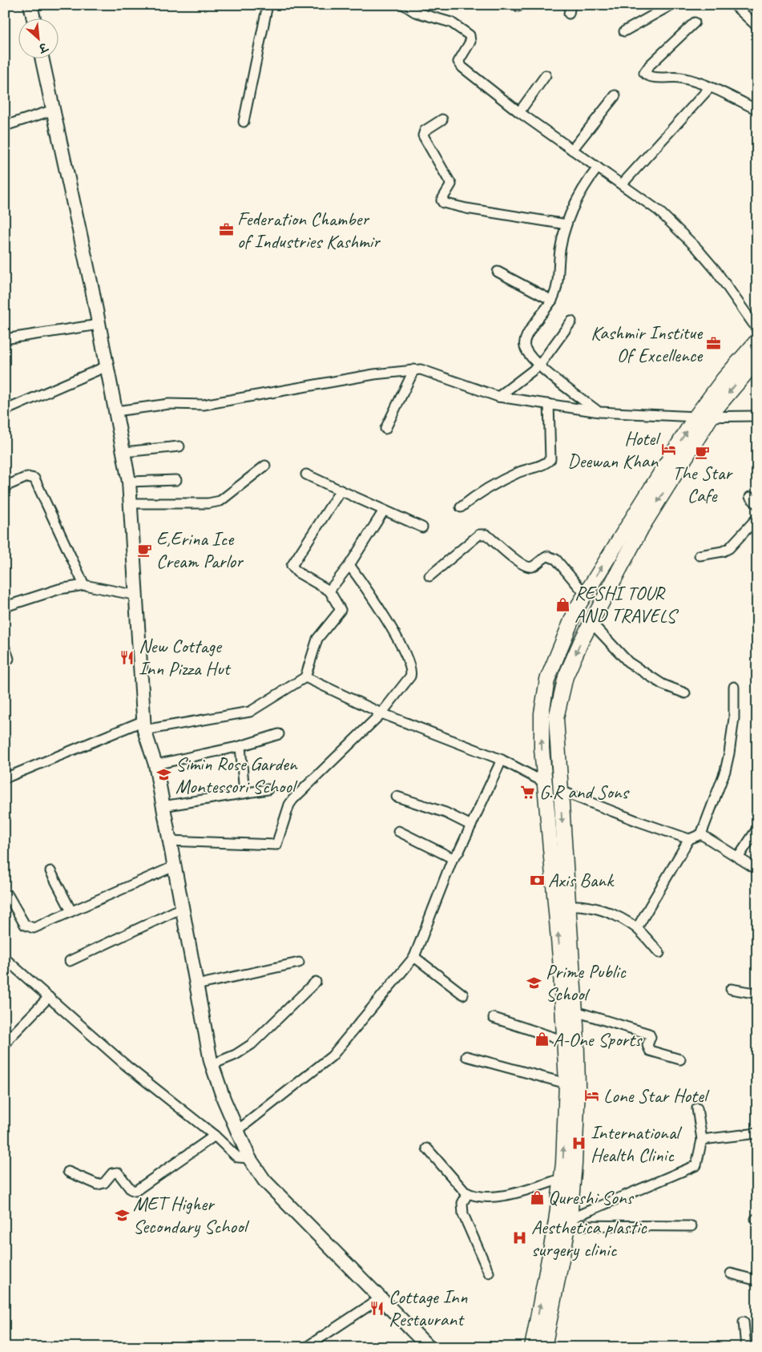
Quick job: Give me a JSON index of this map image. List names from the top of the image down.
{
  "places": {
    "office": ["Federation Chamber of Industries Kashmir", "Kashmir Institue Of Excellence"],
    "hotel": ["Hotel Deewan Khan", "Lone Star Hotel"],
    "cafe": ["The Star Cafe", "E,Erina Ice Cream Parlor"],
    "shop": ["RESHI TOUR AND TRAVELS", "A-One Sports", "Qureshi Sons"],
    "restaurant": ["New Cottage Inn Pizza Hut", "Cottage Inn Restaurant"],
    "school or university": ["Simin Rose Garden Montessori School", "Prime Public School", "MET Higher Secondary School"],
    "supermarket": ["G.R and Sons"],
    "bank": ["Axis Bank"],
    "hospital": ["International Health Clinic", "Aesthetica plastic surgery clinic"]
  },
  "north": "bottom right"
}
